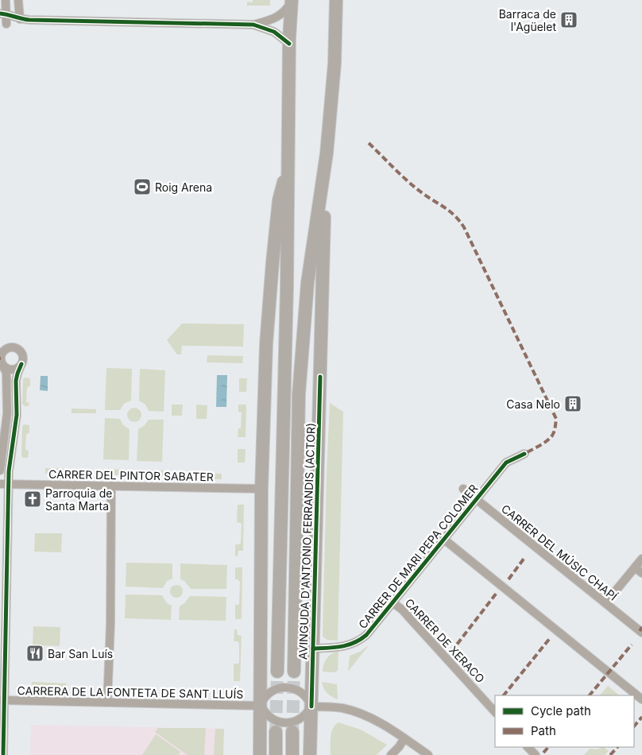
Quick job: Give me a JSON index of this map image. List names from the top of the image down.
{
  "streets": {
    "main road": ["AVINGUDA D'ANTONIO FERRANDIS (ACTOR)"],
    "street": [
      "CARRER DEL PINTOR SABATER",
      "CARRER DEL MÚSIC CHAPÍ",
      "CARRER DE MARI PEPA COLOMER",
      "CARRER DE XERACO",
      "CARRERA DE LA FONTETA DE SANT LLUÍS"
    ]
  },
  "crossings": [
    ["AVINGUDA D'ANTONIO FERRANDIS (ACTOR)", "CARRER DE MARI PEPA COLOMER"],
    ["AVINGUDA D'ANTONIO FERRANDIS (ACTOR)", "CARRERA DE LA FONTETA DE SANT LLUÍS"],
    ["CARRER DEL MÚSIC CHAPÍ", "CARRER DE MARI PEPA COLOMER"],
    ["CARRER DE MARI PEPA COLOMER", "CARRER DE XERACO"]
  ],
  "places": {
    "building": ["Barraca de l'Agüelet", "Casa Nelo"],
    "sports": ["Roig Arena"],
    "church": ["Parroquia de Santa Marta"],
    "restaurant": ["Bar San Luís"]
  },
  "legend": ["Cycle path", "Path"]
}
